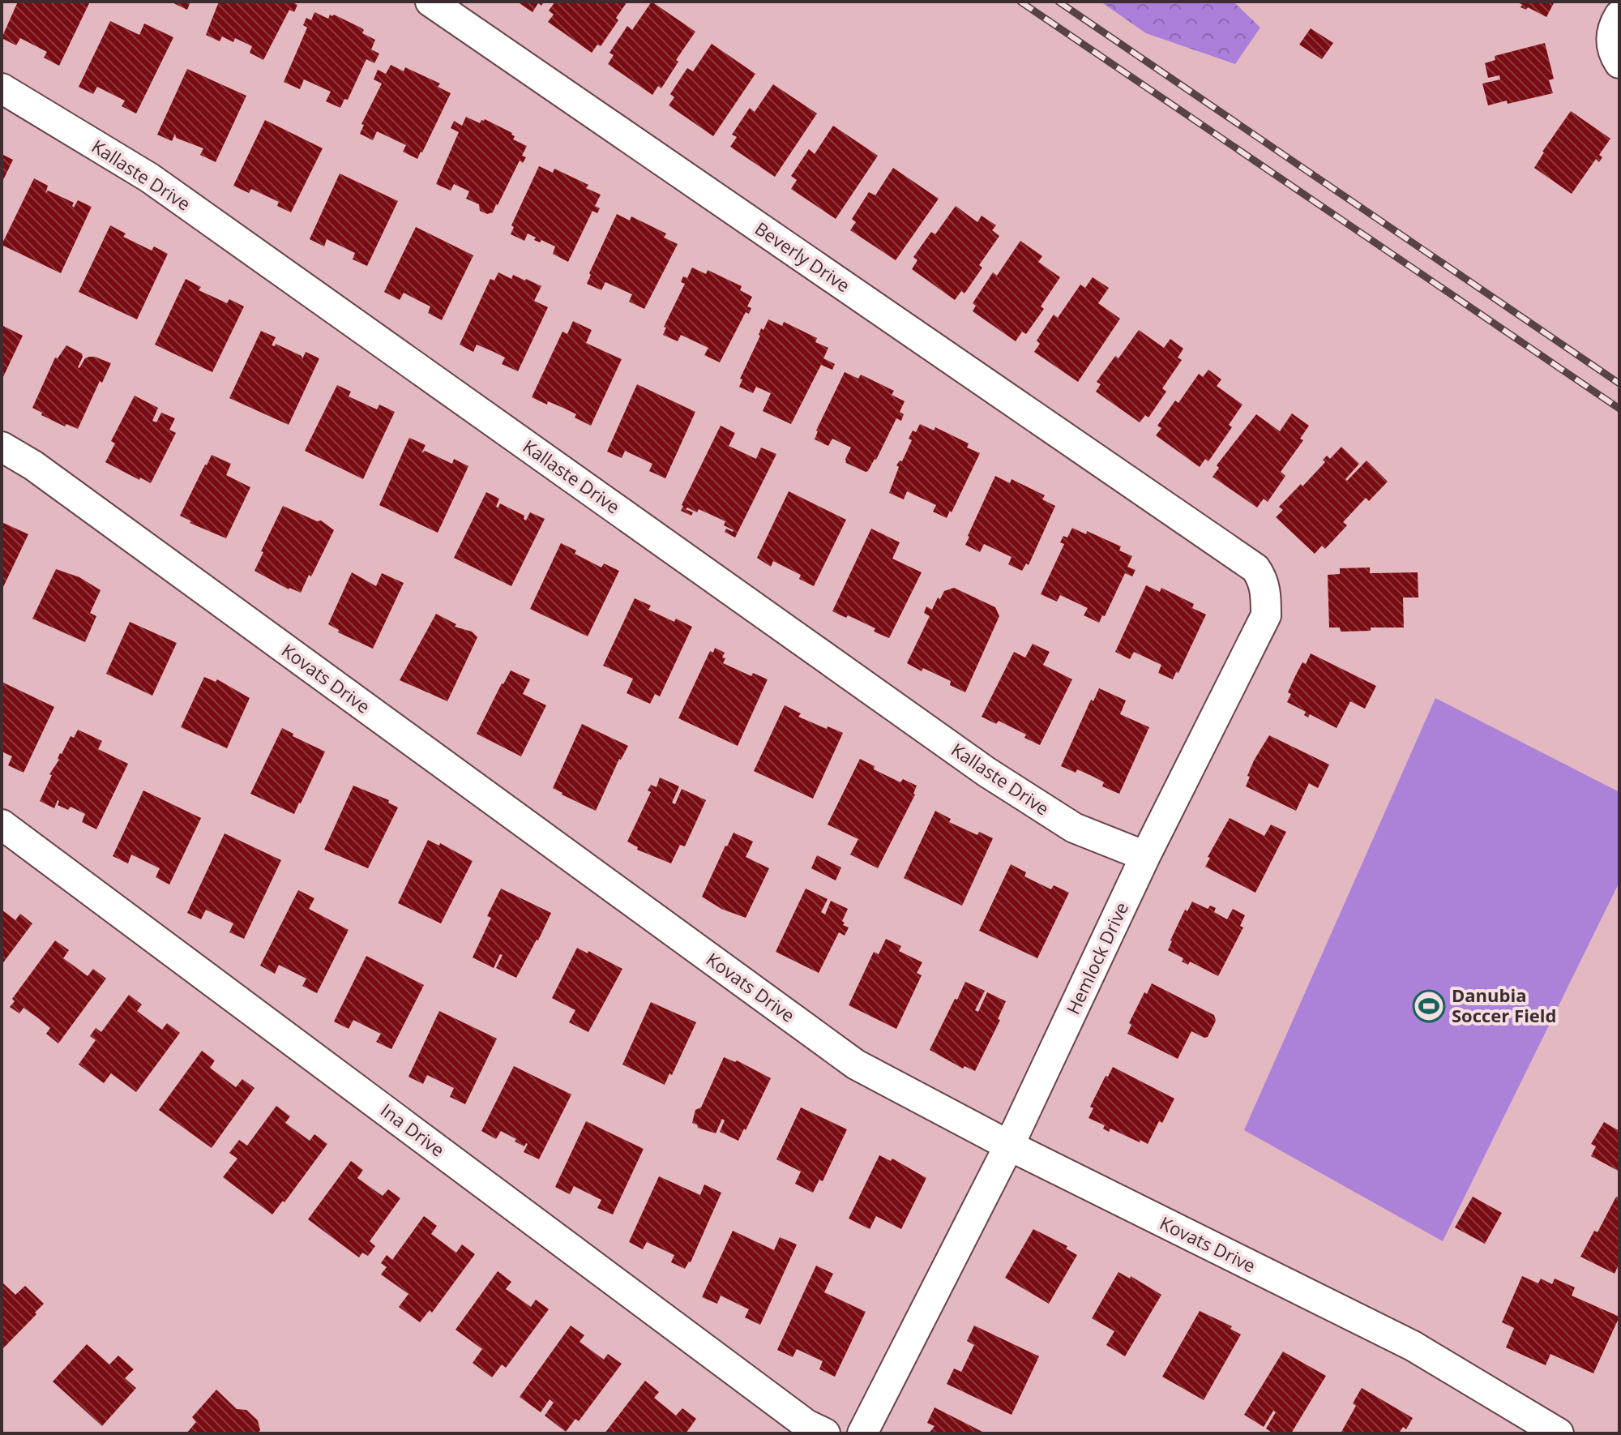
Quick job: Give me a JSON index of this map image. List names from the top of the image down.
{
  "streets": {
    "street": [
      "Kallaste Drive",
      "Beverly Drive",
      "Kovats Drive",
      "Hemlock Drive",
      "Ina Drive"
    ]
  },
  "crossings": [
    ["Kallaste Drive", "Hemlock Drive"],
    ["Beverly Drive", "Hemlock Drive"],
    ["Kovats Drive", "Hemlock Drive"]
  ],
  "places": {
    "sports": ["Danubia Soccer Field"]
  }
}
